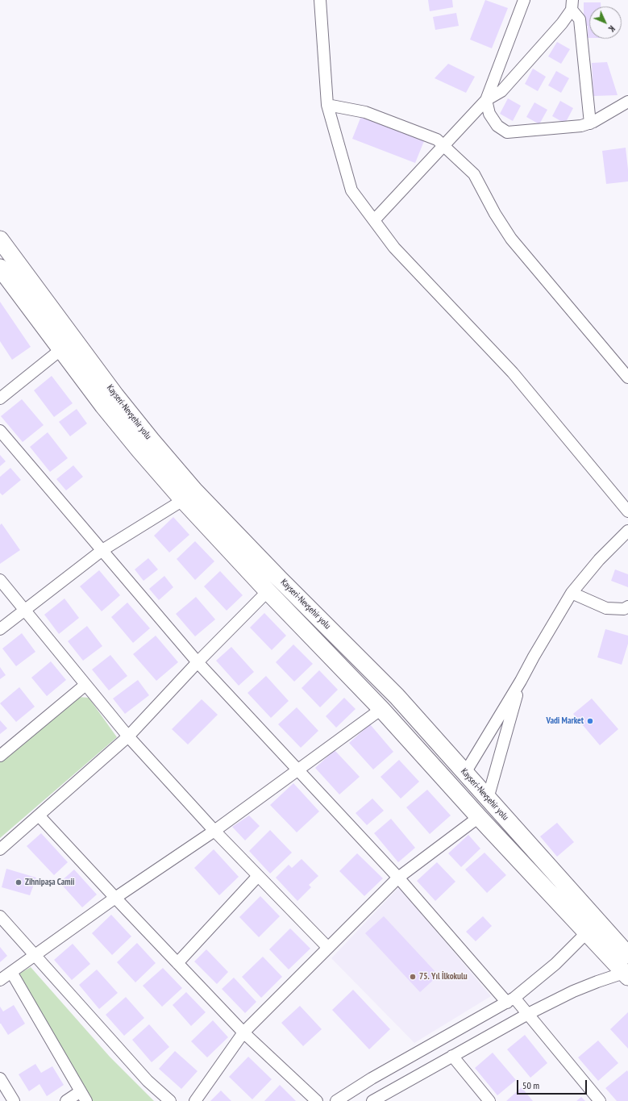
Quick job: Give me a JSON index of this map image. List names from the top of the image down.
{
  "streets": {
    "highway": ["Kayseri-Nevşehir yolu"]
  },
  "places": ["Vadi Market", "Zihnipaşa Camii", "75. Yıl İlkokulu"],
  "scale_bar": "50 m",
  "north": "bottom right"
}
